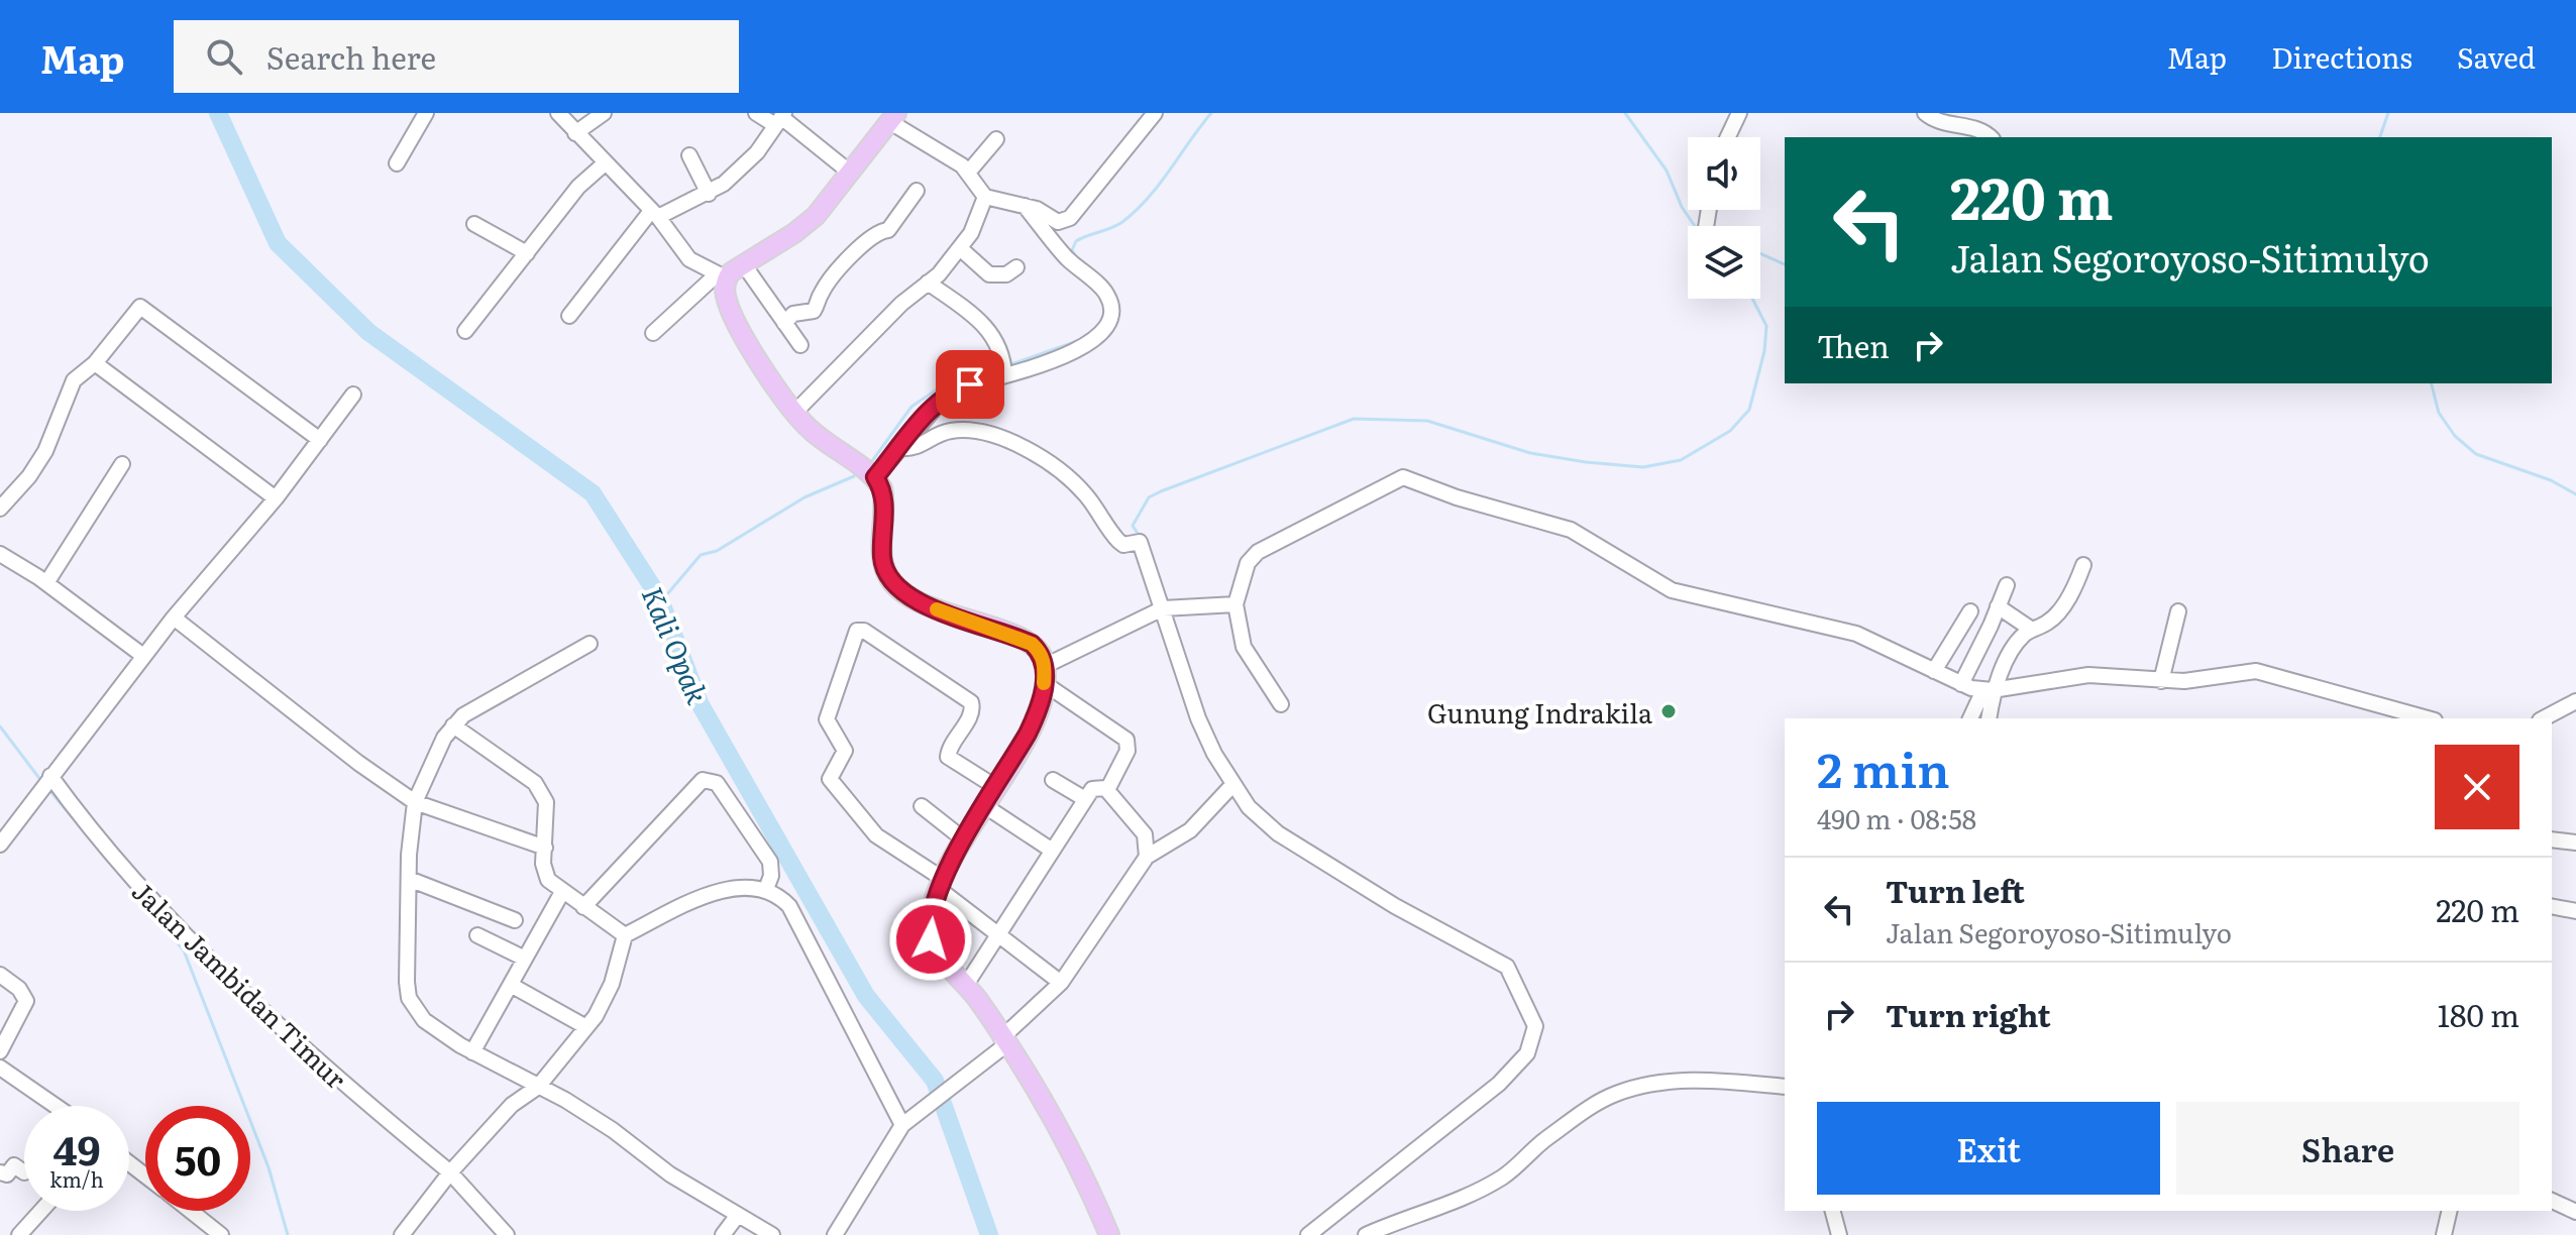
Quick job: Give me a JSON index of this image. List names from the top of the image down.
{
  "streets": {
    "street": ["Jalan Jambidan Timur"]
  },
  "water": ["Kali Opak"],
  "places": ["Gunung Indrakila"],
  "page": {
    "header": "Map",
    "search": "Search here",
    "nav": ["Map", "Directions", "Saved"],
    "turn": ["220 m", "Jalan Segoroyoso-Sitimulyo"],
    "then": "Then",
    "heading": ["2 min", "490 m · 08:58"],
    "list": [
      {
        "name": "Turn left",
        "note": "Jalan Segoroyoso-Sitimulyo",
        "value": "220 m"
      },
      {
        "name": "Turn right",
        "value": "180 m"
      }
    ],
    "buttons": ["Exit", "Share"],
    "speed": "49 km/h",
    "limit": "50"
  }
}
